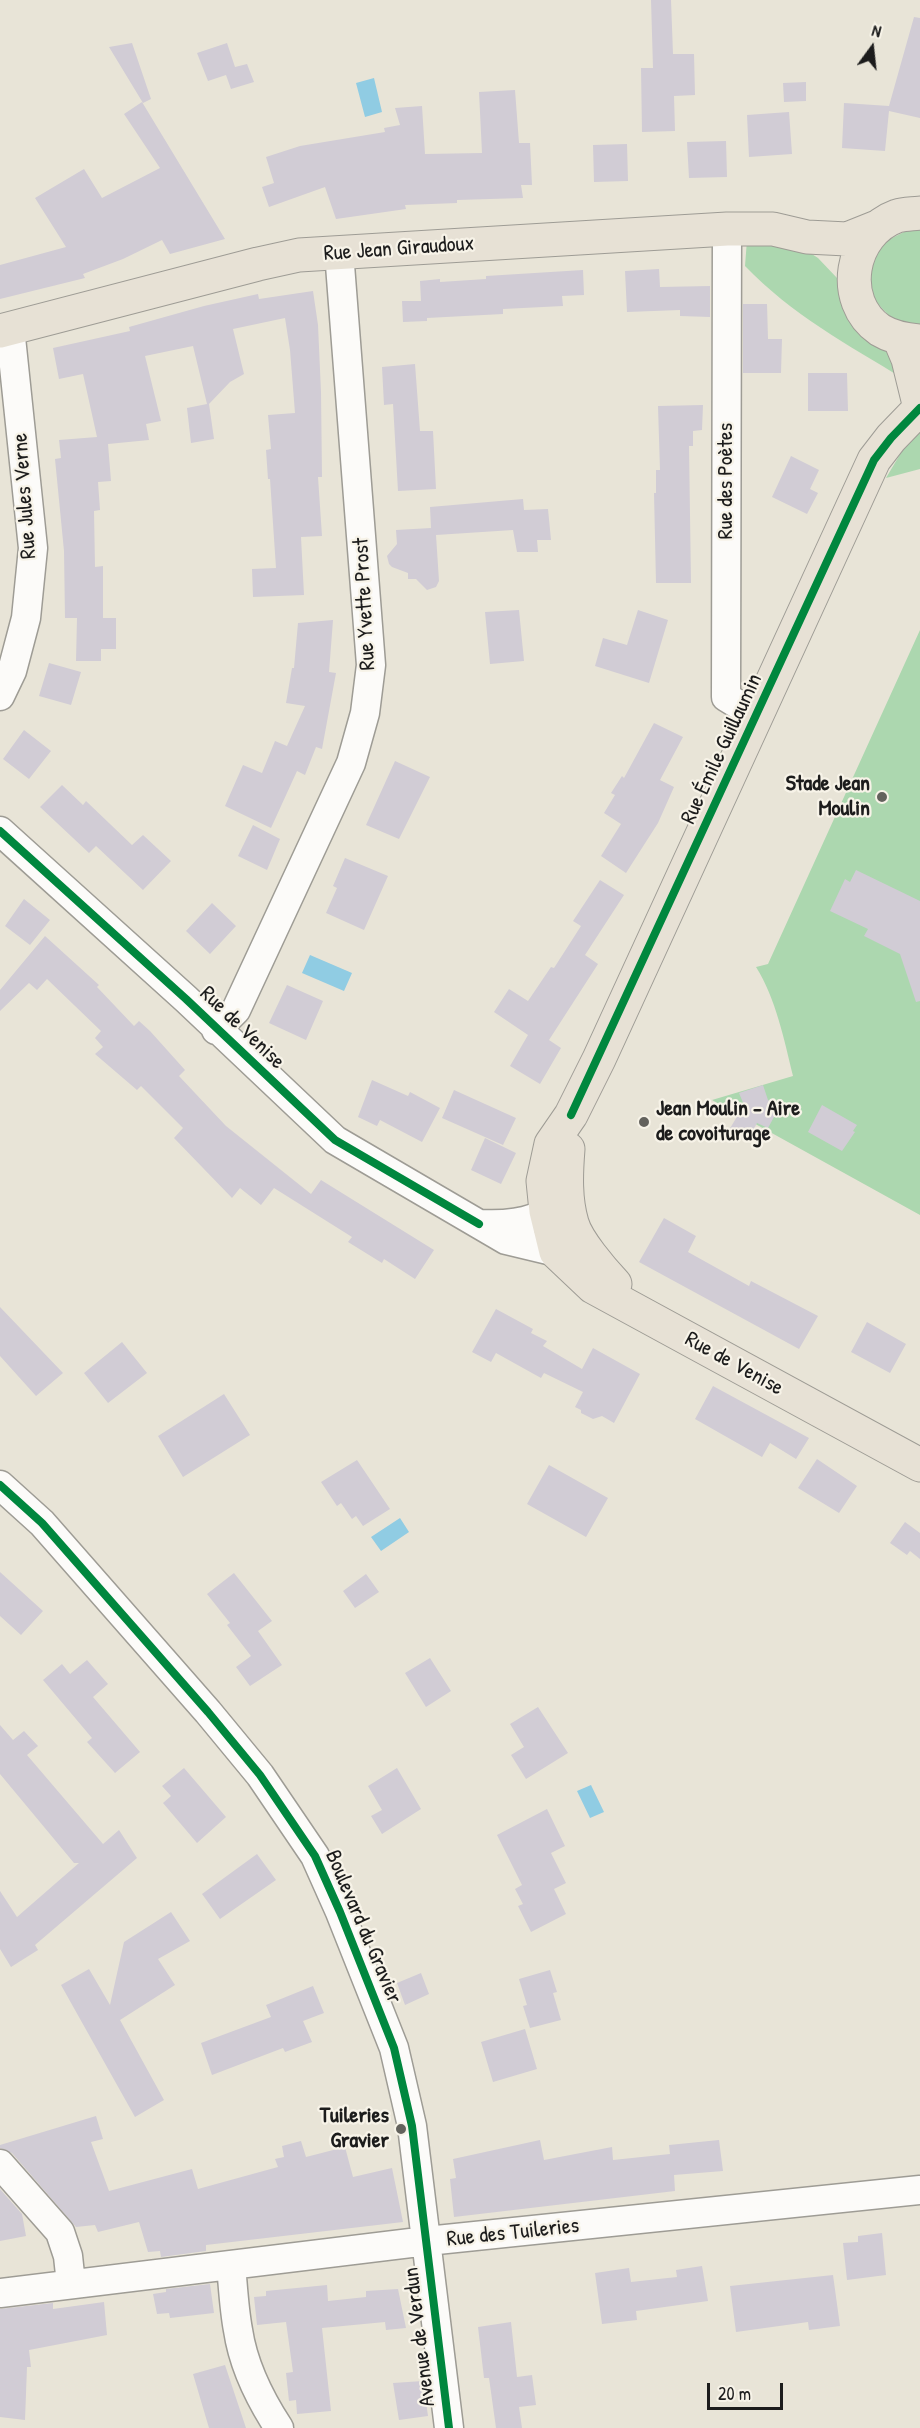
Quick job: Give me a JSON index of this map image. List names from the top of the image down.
{
  "streets": {
    "main road": ["Rue Jean Giraudoux", "Rue Émile Guillaumin", "Rue de Venise"],
    "street": [
      "Rue des Poètes",
      "Rue Jules Verne",
      "Rue Yvette Prost",
      "Boulevard du Gravier",
      "Rue des Tuileries",
      "Avenue de Verdun"
    ]
  },
  "crossings": [
    ["Rue Jean Giraudoux", "Rue des Poètes"],
    ["Rue Jean Giraudoux", "Rue Jules Verne"],
    ["Rue Jean Giraudoux", "Rue Yvette Prost"],
    ["Rue Jean Giraudoux", "Rue Émile Guillaumin"],
    ["Rue des Poètes", "Rue Émile Guillaumin"],
    ["Rue Yvette Prost", "Rue de Venise"],
    ["Rue Émile Guillaumin", "Rue de Venise"],
    ["Boulevard du Gravier", "Rue des Tuileries"],
    ["Boulevard du Gravier", "Avenue de Verdun"],
    ["Rue des Tuileries", "Avenue de Verdun"]
  ],
  "places": ["Stade Jean Moulin", "Jean Moulin - Aire de covoiturage", "Tuileries Gravier"],
  "scale_bar": "20 m",
  "north": "top"
}
